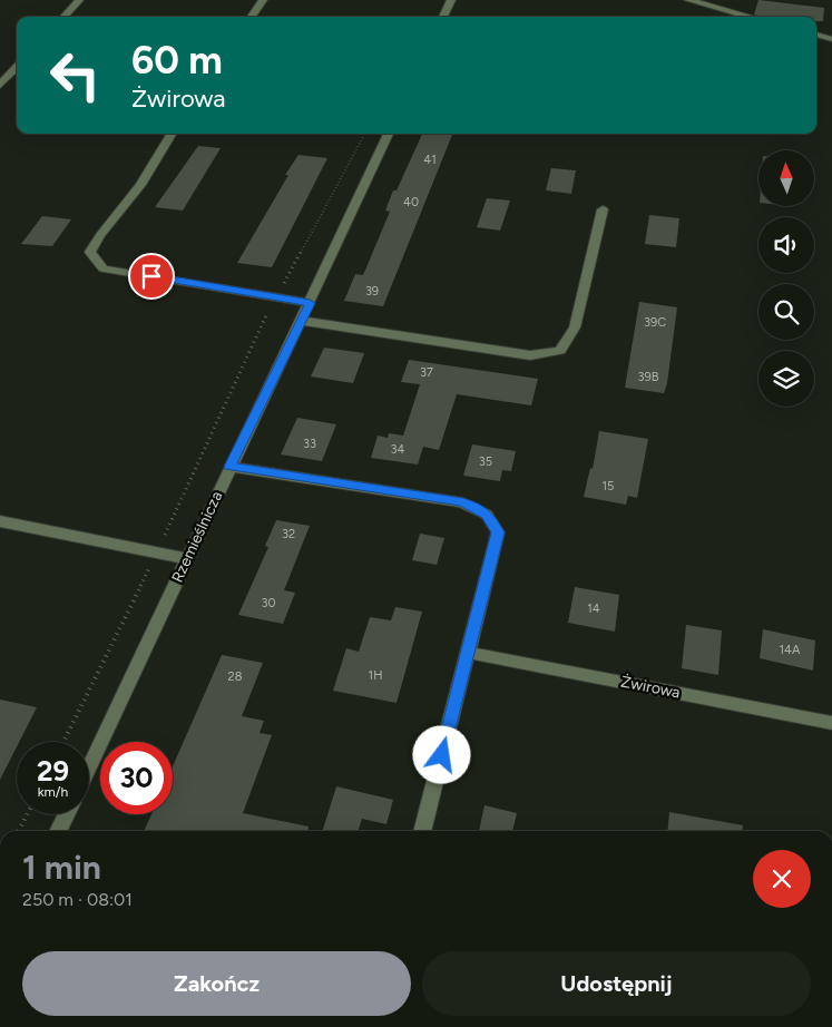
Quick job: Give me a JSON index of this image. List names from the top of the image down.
{
  "streets": {
    "street": ["Rzemieślnicza", "Żwirowa"]
  },
  "house_numbers": [
    "41",
    "40",
    "39",
    "39C",
    "37",
    "39B",
    "33",
    "34",
    "35",
    "15",
    "32",
    "30",
    "14",
    "14A",
    "1H",
    "28"
  ],
  "north": "top",
  "page": {
    "turn": ["60 m", "Żwirowa"],
    "speed": "29 km/h",
    "limit": "30",
    "heading": ["1 min", "250 m · 08:01"],
    "buttons": ["Zakończ", "Udostępnij"]
  }
}
